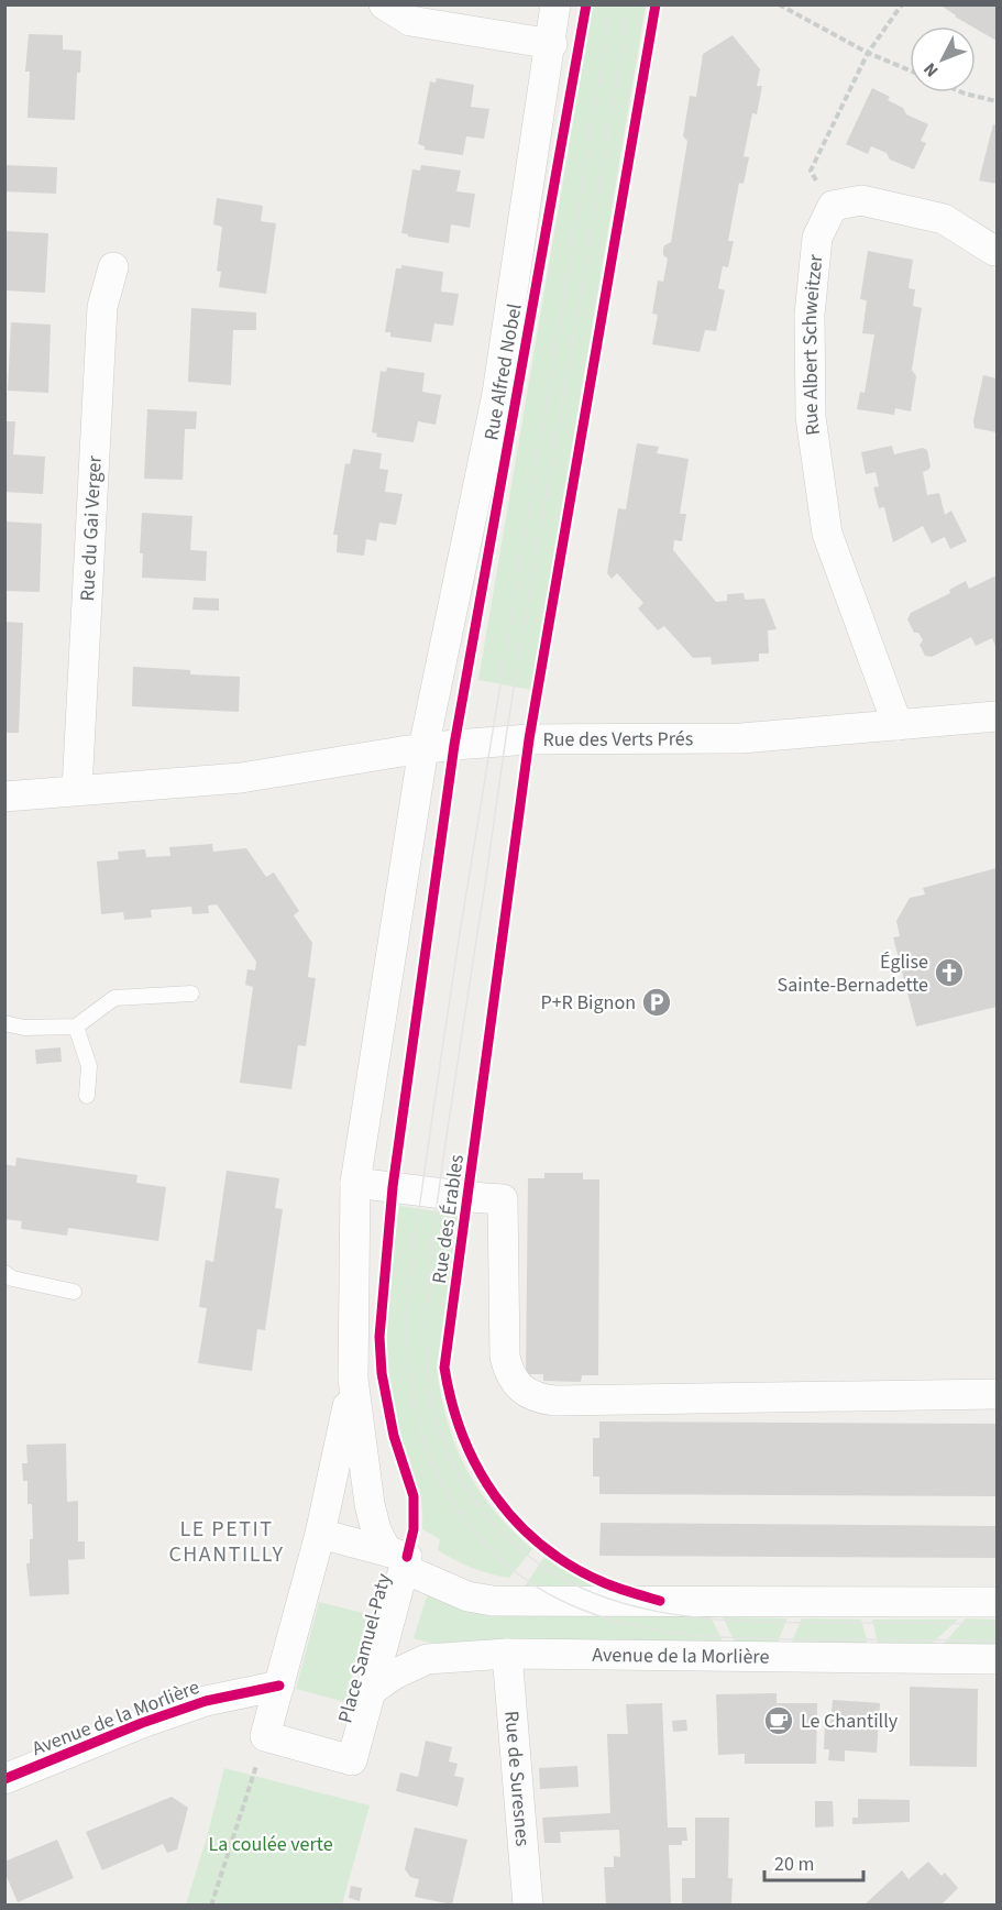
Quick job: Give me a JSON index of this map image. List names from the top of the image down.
{
  "streets": {
    "street": [
      "Rue Albert Schweitzer",
      "Rue Alfred Nobel",
      "Rue du Gai Verger",
      "Rue des Verts Prés",
      "Rue des Érables",
      "Place Samuel-Paty",
      "Avenue de la Morlière",
      "Rue de Suresnes"
    ]
  },
  "crossings": [
    ["Rue Albert Schweitzer", "Rue des Verts Prés"],
    ["Rue Alfred Nobel", "Rue des Verts Prés"],
    ["Rue du Gai Verger", "Rue des Verts Prés"],
    ["Place Samuel-Paty", "Avenue de la Morlière"],
    ["Avenue de la Morlière", "Rue de Suresnes"]
  ],
  "districts": ["LE PETIT CHANTILLY"],
  "parks": ["La coulée verte"],
  "places": {
    "church": ["Église Sainte-Bernadette"],
    "parking": ["P+R Bignon"],
    "cafe": ["Le Chantilly"]
  },
  "scale_bar": "20 m",
  "north": "bottom left"
}
